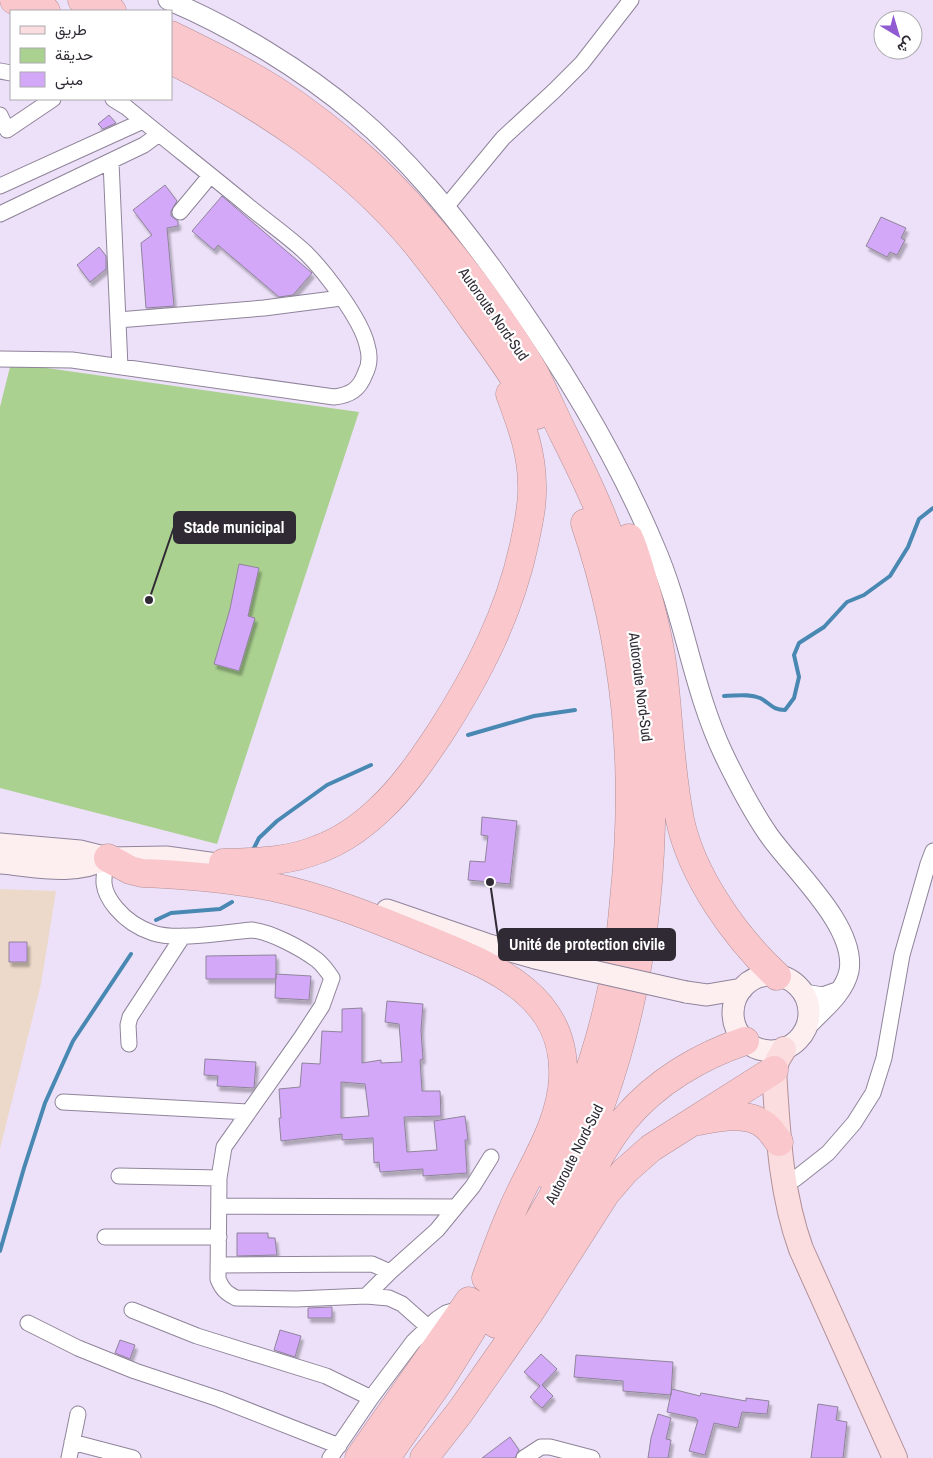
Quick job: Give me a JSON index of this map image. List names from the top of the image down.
{
  "streets": {
    "highway": ["Autoroute Nord-Sud"]
  },
  "places": ["Stade municipal", "Unité de protection civile"],
  "legend": ["طريق", "حديقة", "مبنى"],
  "north": "bottom right"
}
